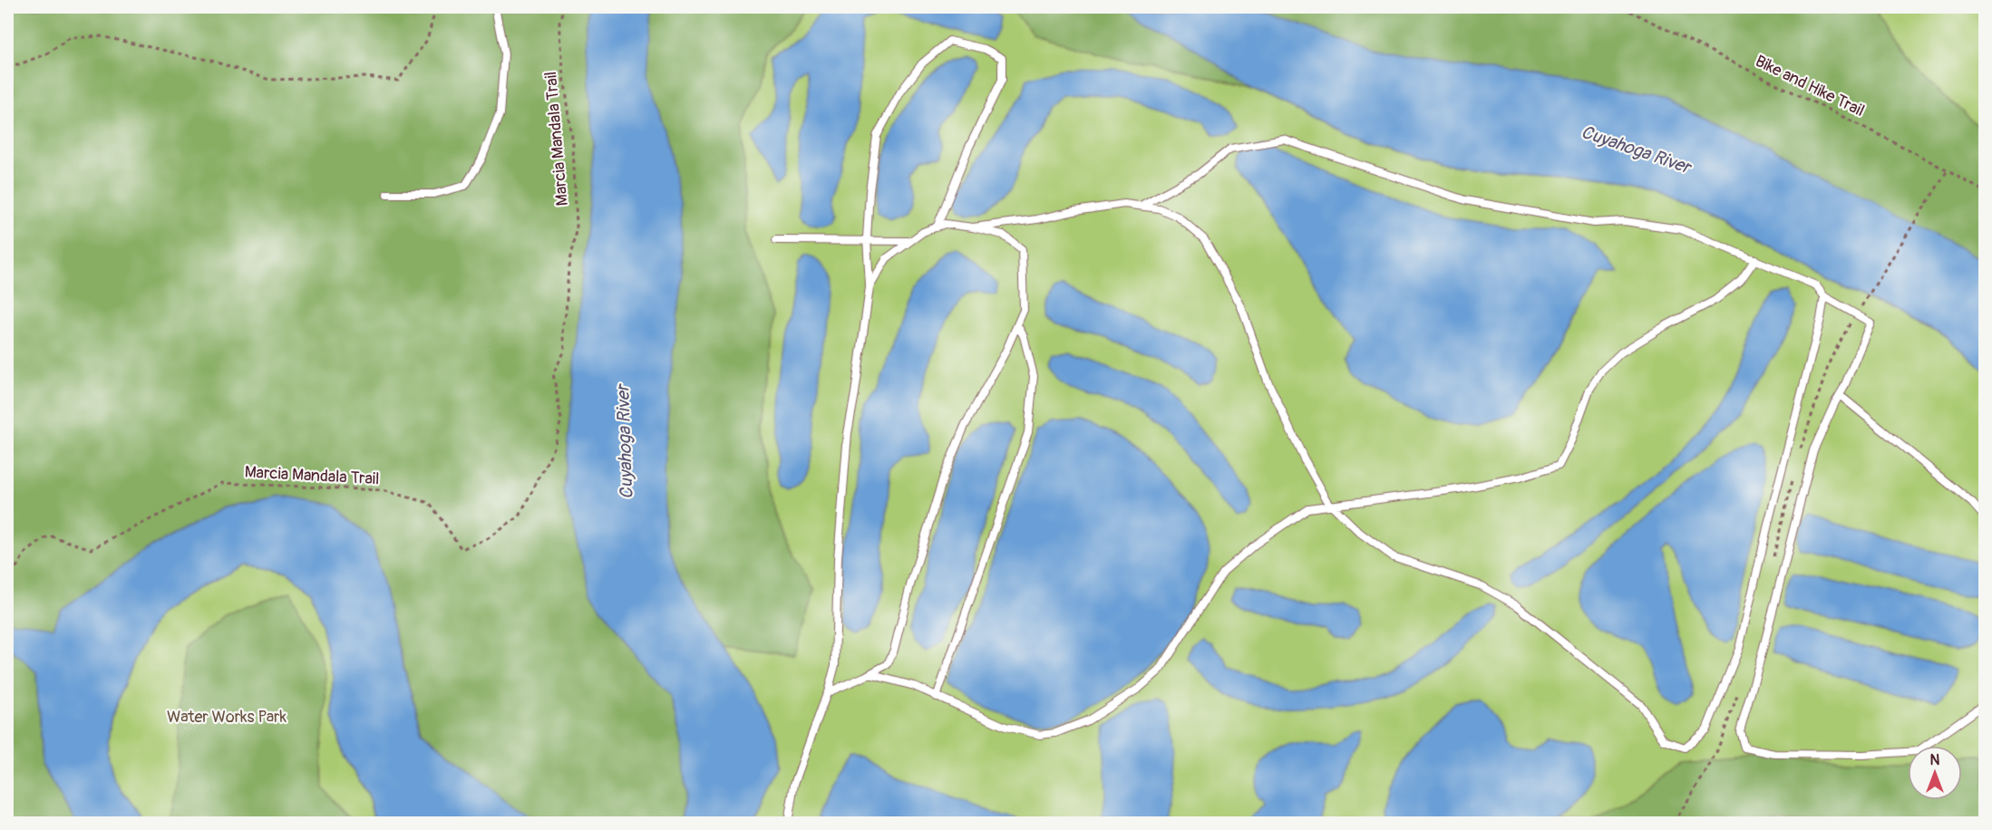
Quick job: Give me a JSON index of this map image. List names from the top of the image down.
{
  "streets": {
    "path": ["Bike and Hike Trail", "Marcia Mandala Trail"]
  },
  "water": ["Cuyahoga River"],
  "parks": ["Water Works Park"],
  "north": "top"
}
